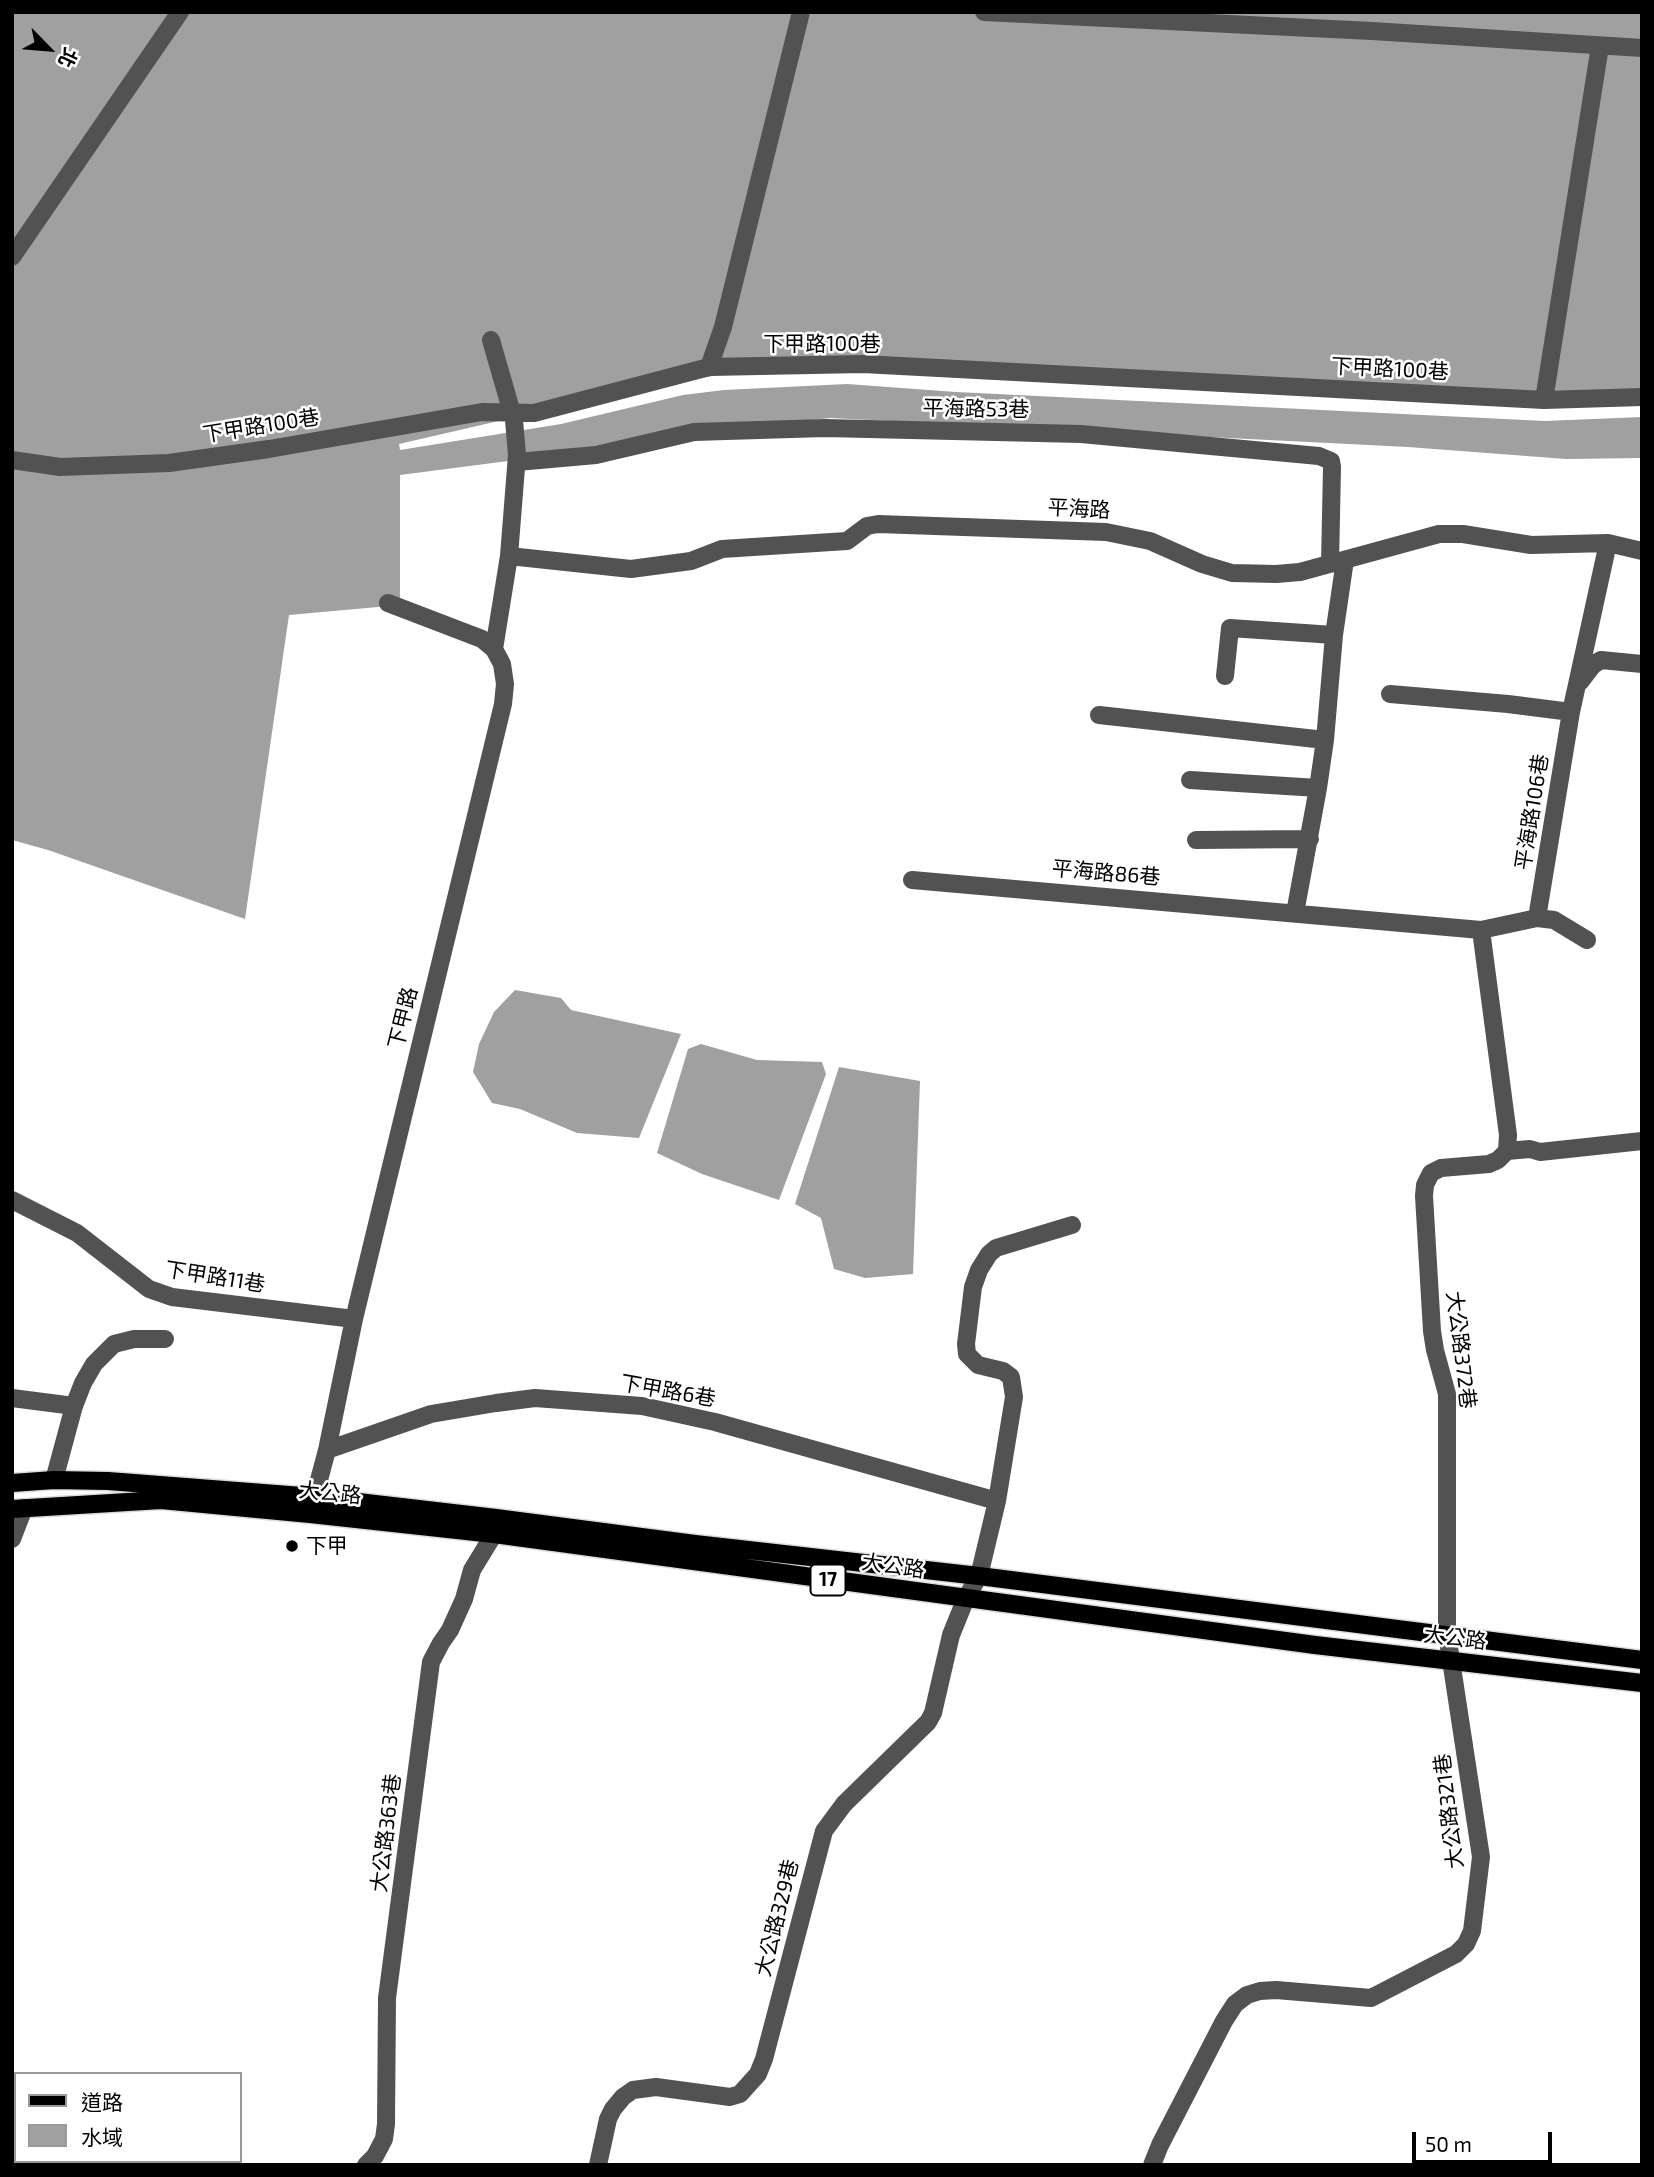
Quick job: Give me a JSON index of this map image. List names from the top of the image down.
{
  "streets": {
    "main road": ["大公路", "17"],
    "street": [
      "下甲路100巷",
      "平海路53巷",
      "平海路",
      "平海路106巷",
      "平海路86巷",
      "下甲路",
      "下甲路11巷",
      "大公路372巷",
      "下甲路6巷",
      "大公路321巷",
      "大公路363巷",
      "大公路329巷"
    ]
  },
  "crossings": [
    ["平海路53巷", "平海路"],
    ["平海路", "平海路106巷"],
    ["平海路106巷", "平海路86巷"],
    ["下甲路", "下甲路11巷"],
    ["下甲路", "下甲路6巷"],
    ["下甲路", "大公路"],
    ["大公路372巷", "大公路"],
    ["大公路372巷", "大公路321巷"],
    ["大公路", "大公路321巷"],
    ["大公路", "大公路363巷"],
    ["大公路", "大公路329巷"]
  ],
  "places": ["下甲"],
  "legend": ["道路", "水域"],
  "scale_bar": "50 m",
  "north": "bottom right"
}
